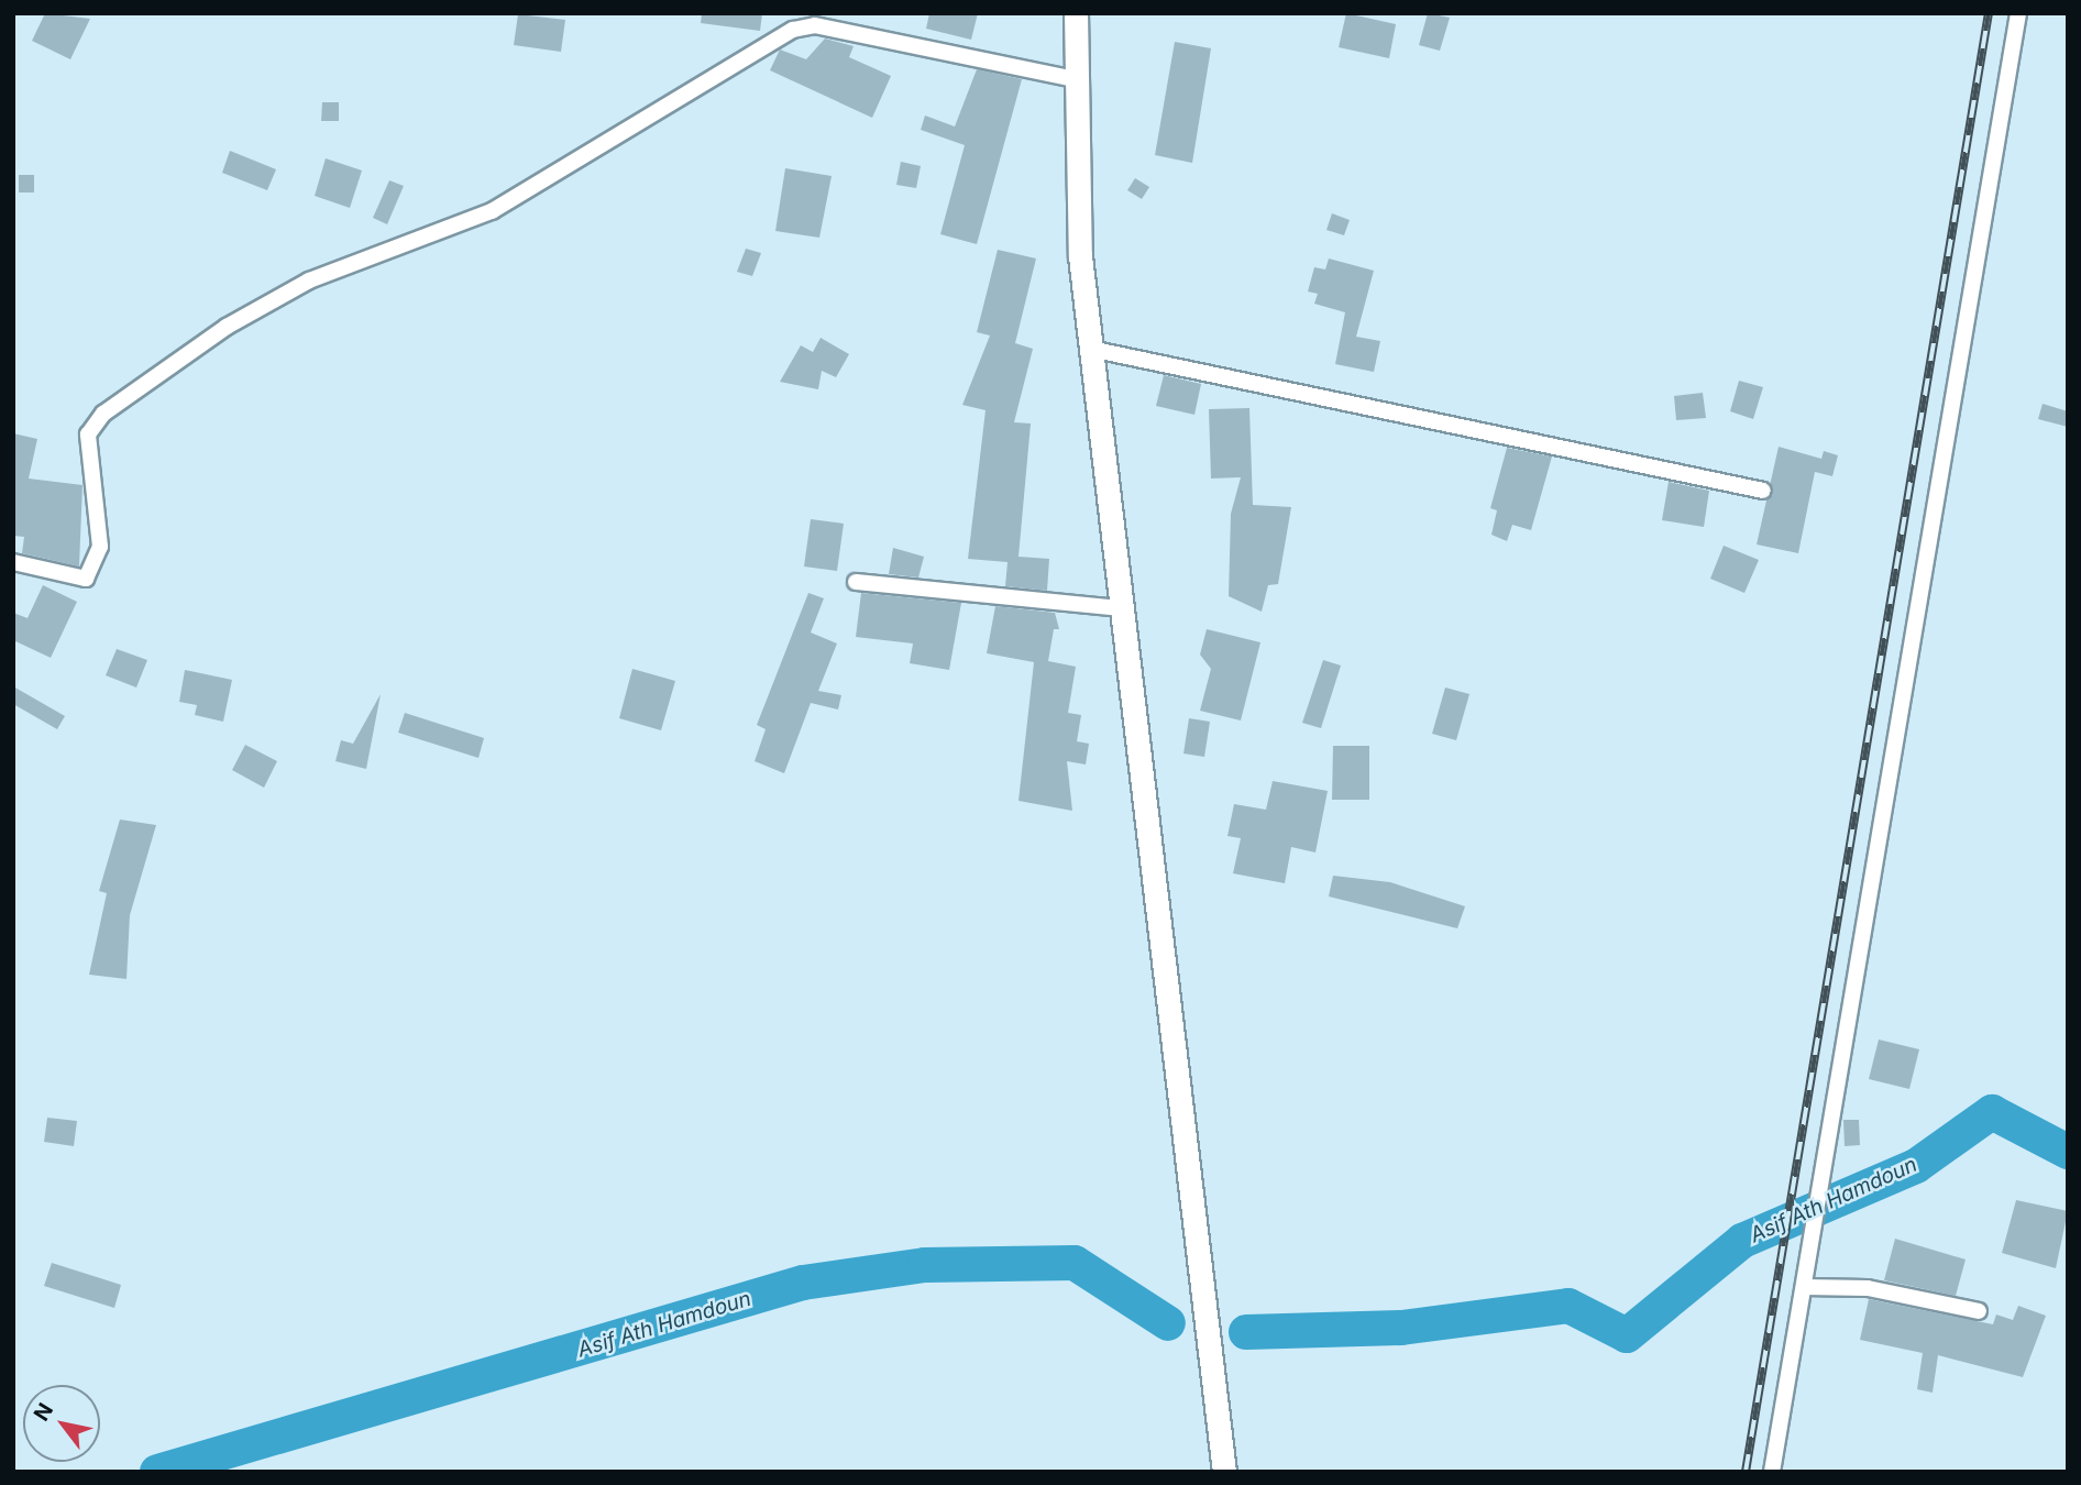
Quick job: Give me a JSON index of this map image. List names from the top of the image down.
{
  "water": ["Asif Ath Hamdoun"],
  "north": "top left"
}
